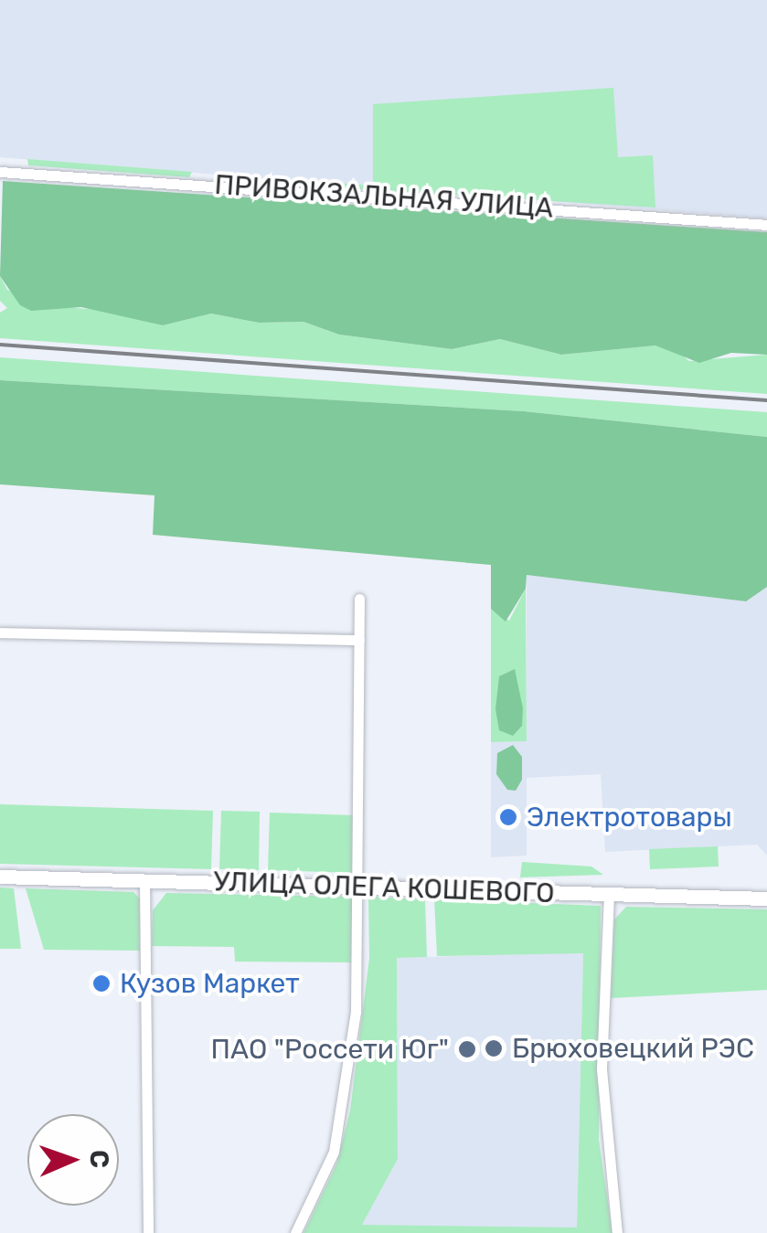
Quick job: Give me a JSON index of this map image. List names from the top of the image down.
{
  "streets": {
    "main road": ["УЛИЦА ОЛЕГА КОШЕВОГО"],
    "street": ["ПРИВОКЗАЛЬНАЯ УЛИЦА"]
  },
  "places": [
    "Электротовары",
    "Кузов Маркет",
    "Брюховецкий РЭС",
    "ПАО \"Россети Юг\""
  ],
  "north": "right"
}
